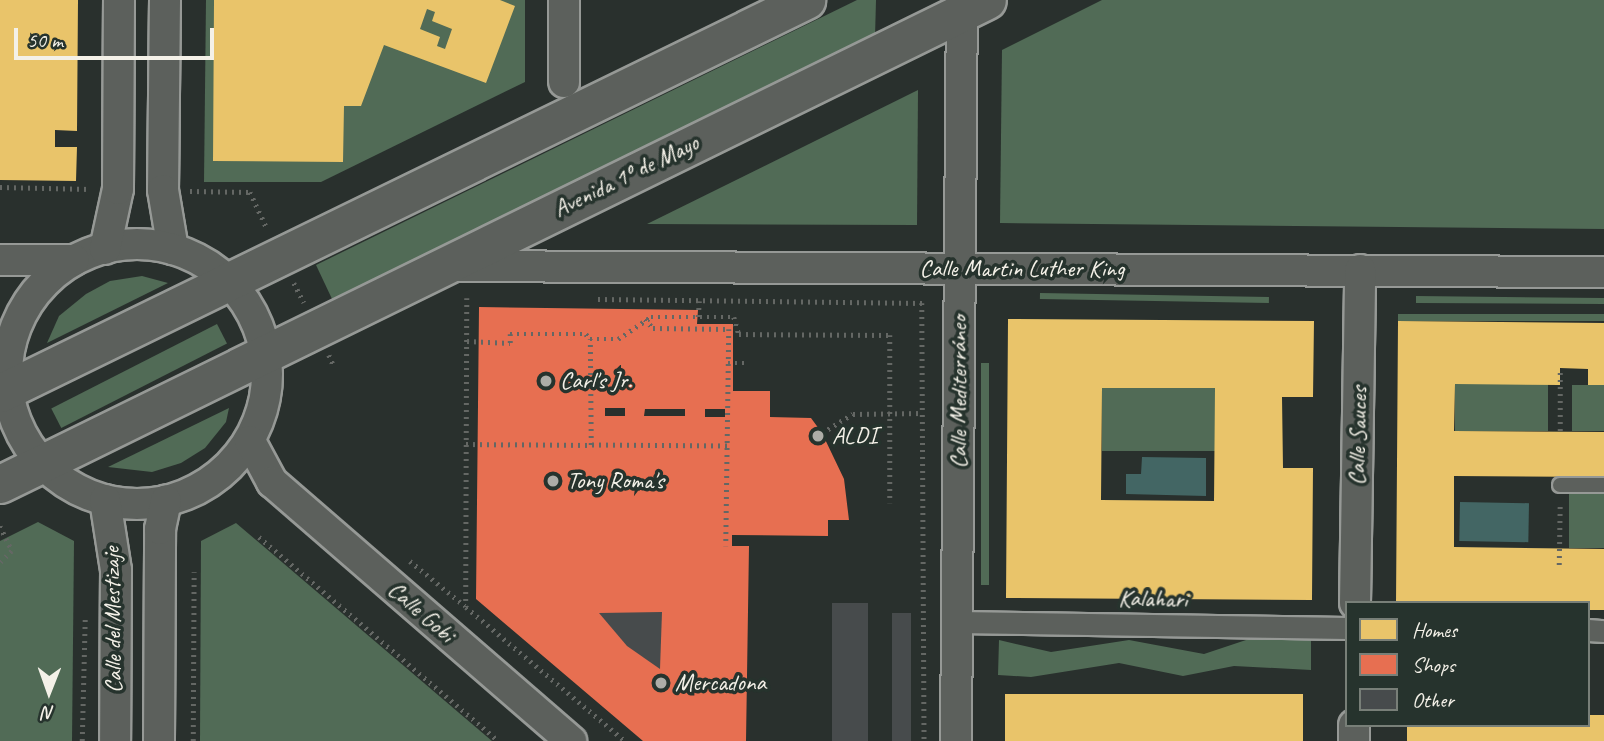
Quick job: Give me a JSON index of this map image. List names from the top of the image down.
{
  "streets": {
    "street": [
      "Avenida 1º de Mayo",
      "Calle Martin Luther King",
      "Calle Mediterráneo",
      "Calle Sauces",
      "Kalahari",
      "Calle Gobi",
      "Calle del Mestizaje"
    ]
  },
  "crossings": [
    ["Avenida 1º de Mayo", "Calle Martin Luther King"],
    ["Avenida 1º de Mayo", "Calle Mediterráneo"],
    ["Calle Martin Luther King", "Calle Mediterráneo"],
    ["Calle Martin Luther King", "Calle Sauces"],
    ["Calle Mediterráneo", "Kalahari"]
  ],
  "places": [
    "Carl's Jr.",
    "ALDI",
    "Tony Roma's",
    "Mercadona"
  ],
  "legend": ["Homes", "Shops", "Other"],
  "scale_bar": "50 m",
  "north": "bottom"
}
